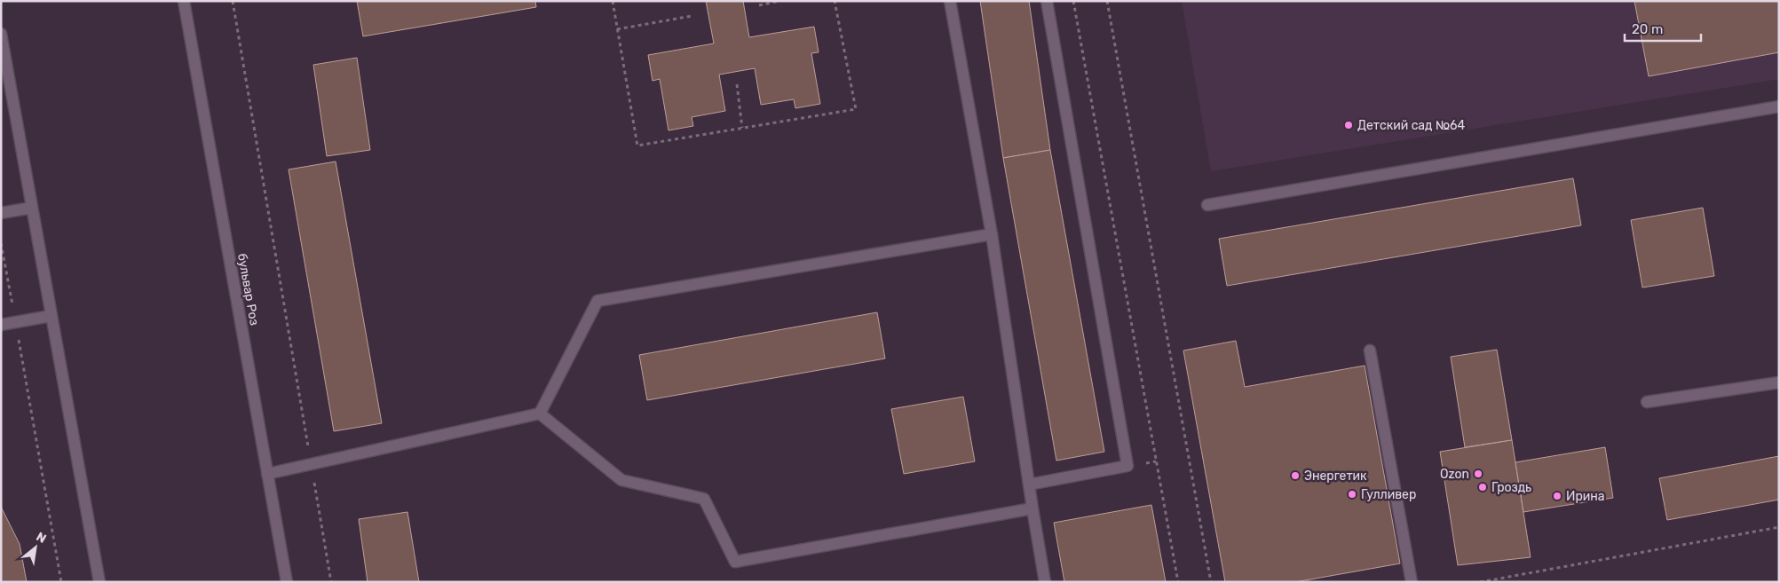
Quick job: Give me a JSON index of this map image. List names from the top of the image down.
{
  "streets": {
    "street": ["бульвар Роз"]
  },
  "places": [
    "Детский сад №64",
    "Ozon",
    "Энергетик",
    "Гроздь",
    "Гулливер",
    "Ирина"
  ],
  "scale_bar": "20 m",
  "north": "top right"
}
